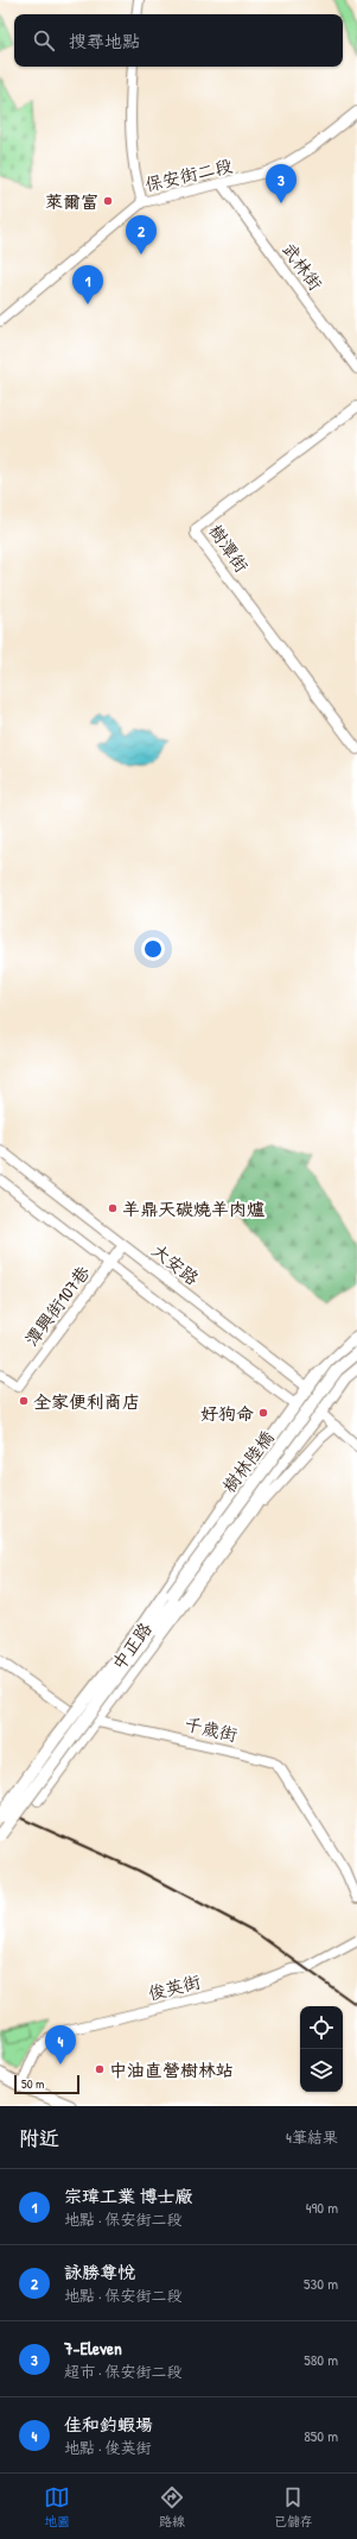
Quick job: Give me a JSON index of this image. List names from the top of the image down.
{
  "streets": {
    "main road": ["樹林陸橋"],
    "street": [
      "保安街二段",
      "武林街",
      "樹潭街",
      "大安路",
      "潭興街107巷",
      "中正路",
      "千歲街",
      "俊英街"
    ]
  },
  "crossings": [
    ["保安街二段", "武林街"],
    ["大安路", "潭興街107巷"],
    ["大安路", "樹林陸橋"],
    ["中正路", "千歲街"]
  ],
  "places": [
    "萊爾富",
    "羊鼎天碳燒羊肉爐",
    "全家便利商店",
    "好狗命",
    "中油直營樹林站"
  ],
  "scale_bar": "50 m",
  "page": {
    "search": "搜尋地點",
    "pins": [
      "3",
      "2",
      "1",
      "4"
    ],
    "scale": "50 m",
    "heading": ["附近", "4筆結果"],
    "list": [
      {
        "mark": "1",
        "name": "宗瑋工業 博士廠",
        "note": "地點 · 保安街二段",
        "value": "490 m"
      },
      {
        "mark": "2",
        "name": "詠勝尊悅",
        "note": "地點 · 保安街二段",
        "value": "530 m"
      },
      {
        "mark": "3",
        "name": "7-Eleven",
        "note": "超市 · 保安街二段",
        "value": "580 m"
      },
      {
        "mark": "4",
        "name": "佳和釣蝦場",
        "note": "地點 · 俊英街",
        "value": "850 m"
      }
    ],
    "nav": ["地圖", "路線", "已儲存"]
  }
}
